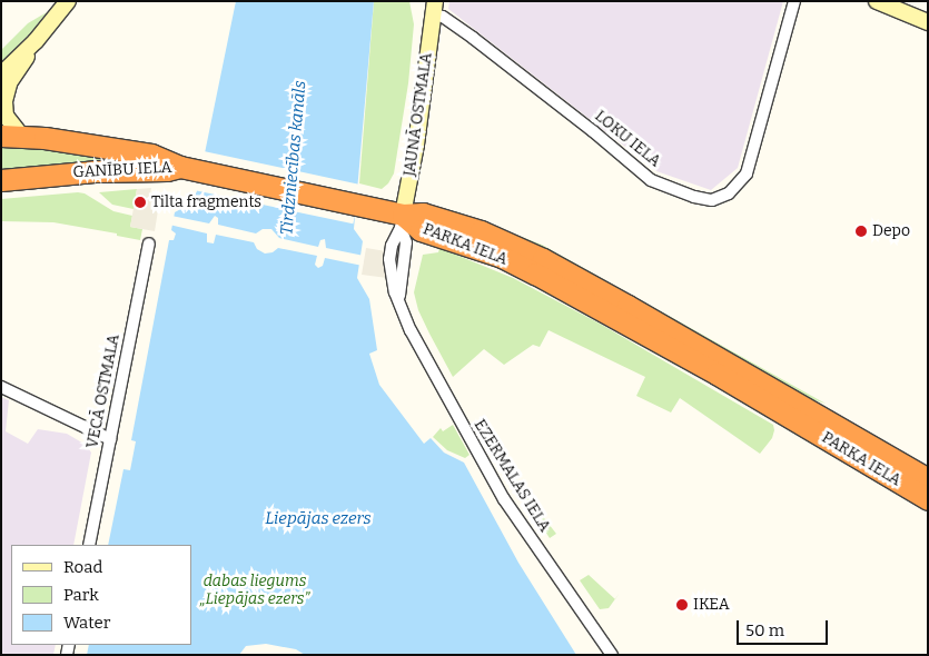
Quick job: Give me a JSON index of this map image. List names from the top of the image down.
{
  "streets": {
    "highway": ["GANĪBU IELA", "PARKA IELA"],
    "main road": ["JAUNĀ OSTMALA"],
    "street": ["LOKU IELA", "VECĀ OSTMALA", "EZERMALAS IELA"]
  },
  "crossings": [
    ["JAUNĀ OSTMALA", "LOKU IELA"],
    ["JAUNĀ OSTMALA", "PARKA IELA"],
    ["JAUNĀ OSTMALA", "EZERMALAS IELA"],
    ["PARKA IELA", "EZERMALAS IELA"]
  ],
  "water": ["Tirdzniecības kanāls", "Liepājas ezers"],
  "parks": ["dabas liegums „Liepājas ezers”"],
  "places": ["Tilta fragments", "Depo", "IKEA"],
  "legend": ["Road", "Park", "Water"],
  "scale_bar": "50 m"
}
